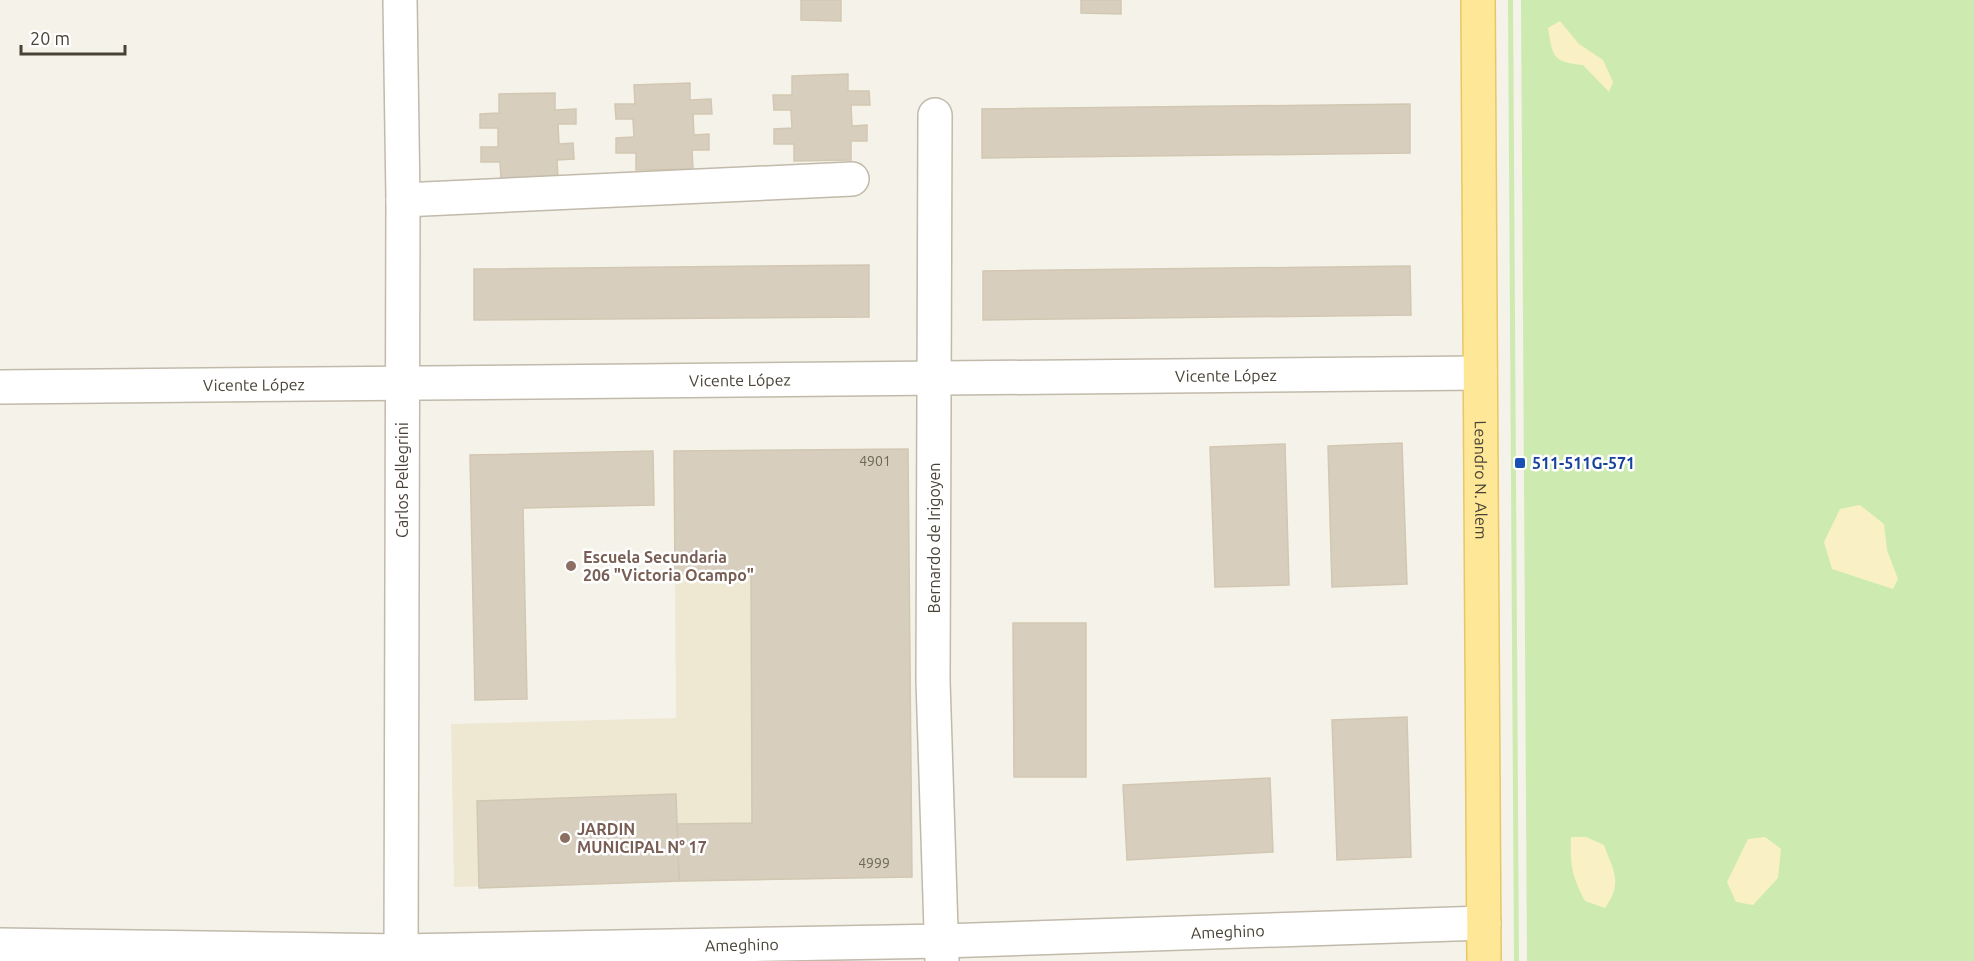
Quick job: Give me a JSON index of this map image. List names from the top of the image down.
{
  "streets": {
    "main road": ["Leandro N. Alem"],
    "street": [
      "Vicente López",
      "Carlos Pellegrini",
      "Bernardo de Irigoyen",
      "Ameghino"
    ]
  },
  "crossings": [
    ["Vicente López", "Carlos Pellegrini"],
    ["Vicente López", "Leandro N. Alem"],
    ["Vicente López", "Bernardo de Irigoyen"],
    ["Carlos Pellegrini", "Ameghino"],
    ["Leandro N. Alem", "Ameghino"],
    ["Bernardo de Irigoyen", "Ameghino"]
  ],
  "places": {
    "transit": ["511-511G-571"],
    "other": ["Escuela Secundaria 206 \"Victoria Ocampo\"", "JARDIN MUNICIPAL N° 17"]
  },
  "house_numbers": ["4901", "4999"],
  "scale_bar": "20 m"
}
